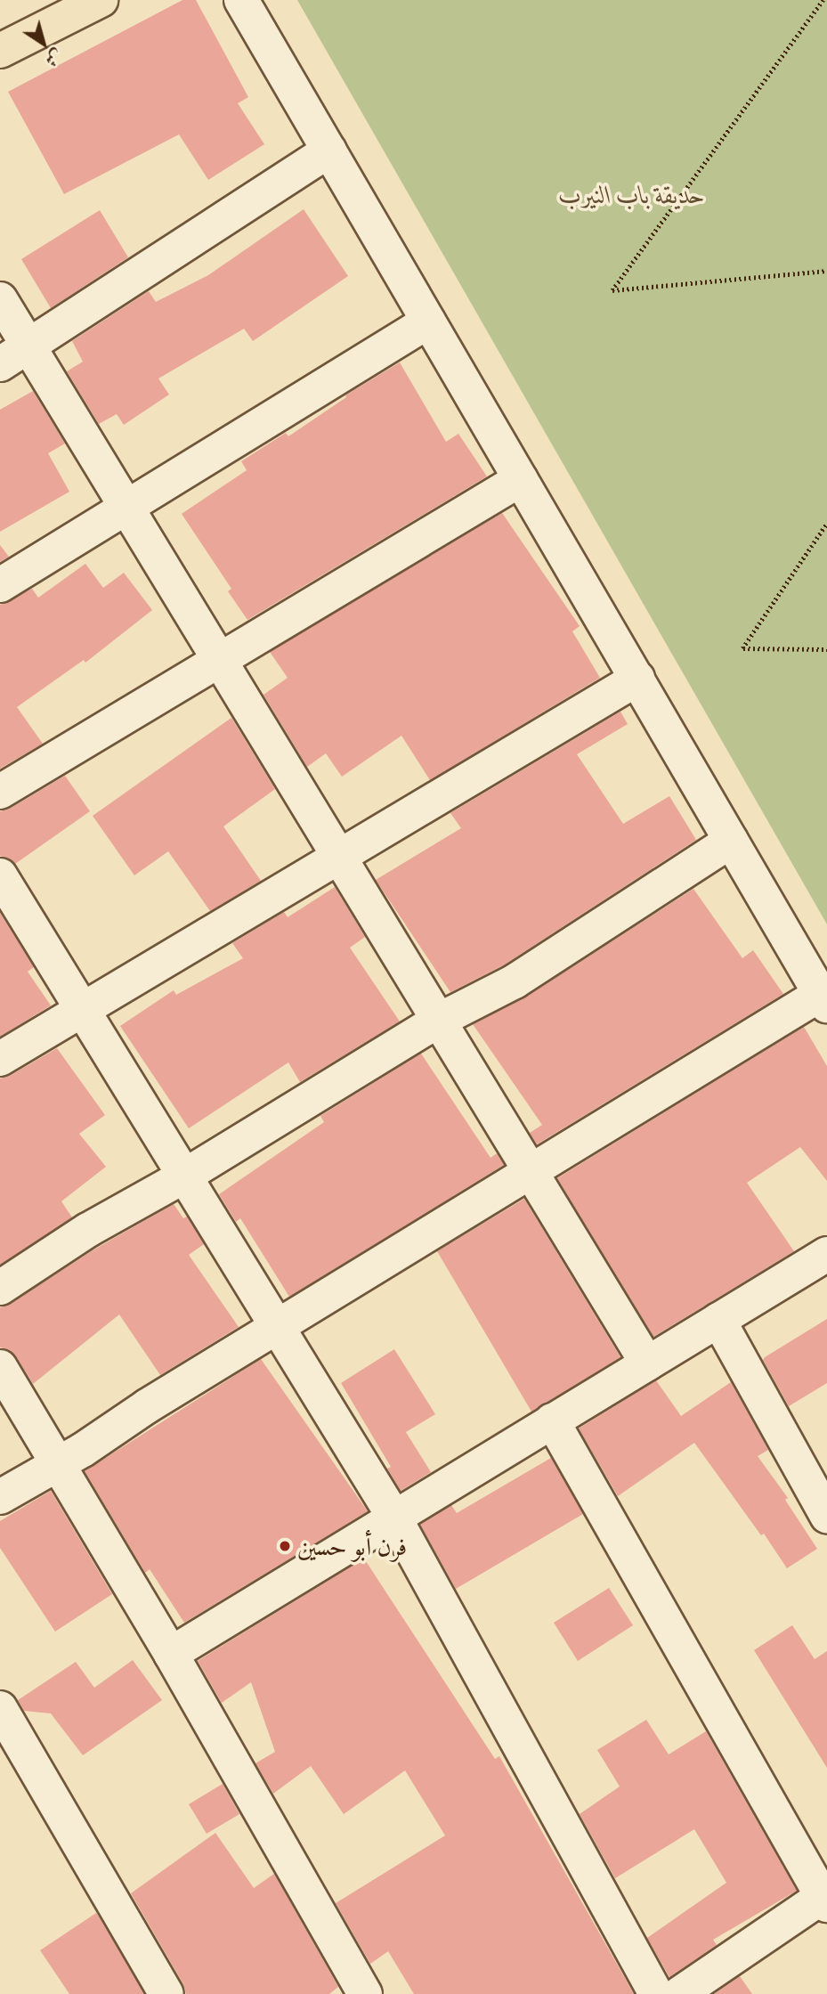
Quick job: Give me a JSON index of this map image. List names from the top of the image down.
{
  "parks": ["حديقة باب النيرب"],
  "places": ["فرن أبو حسين"],
  "north": "bottom right"
}
